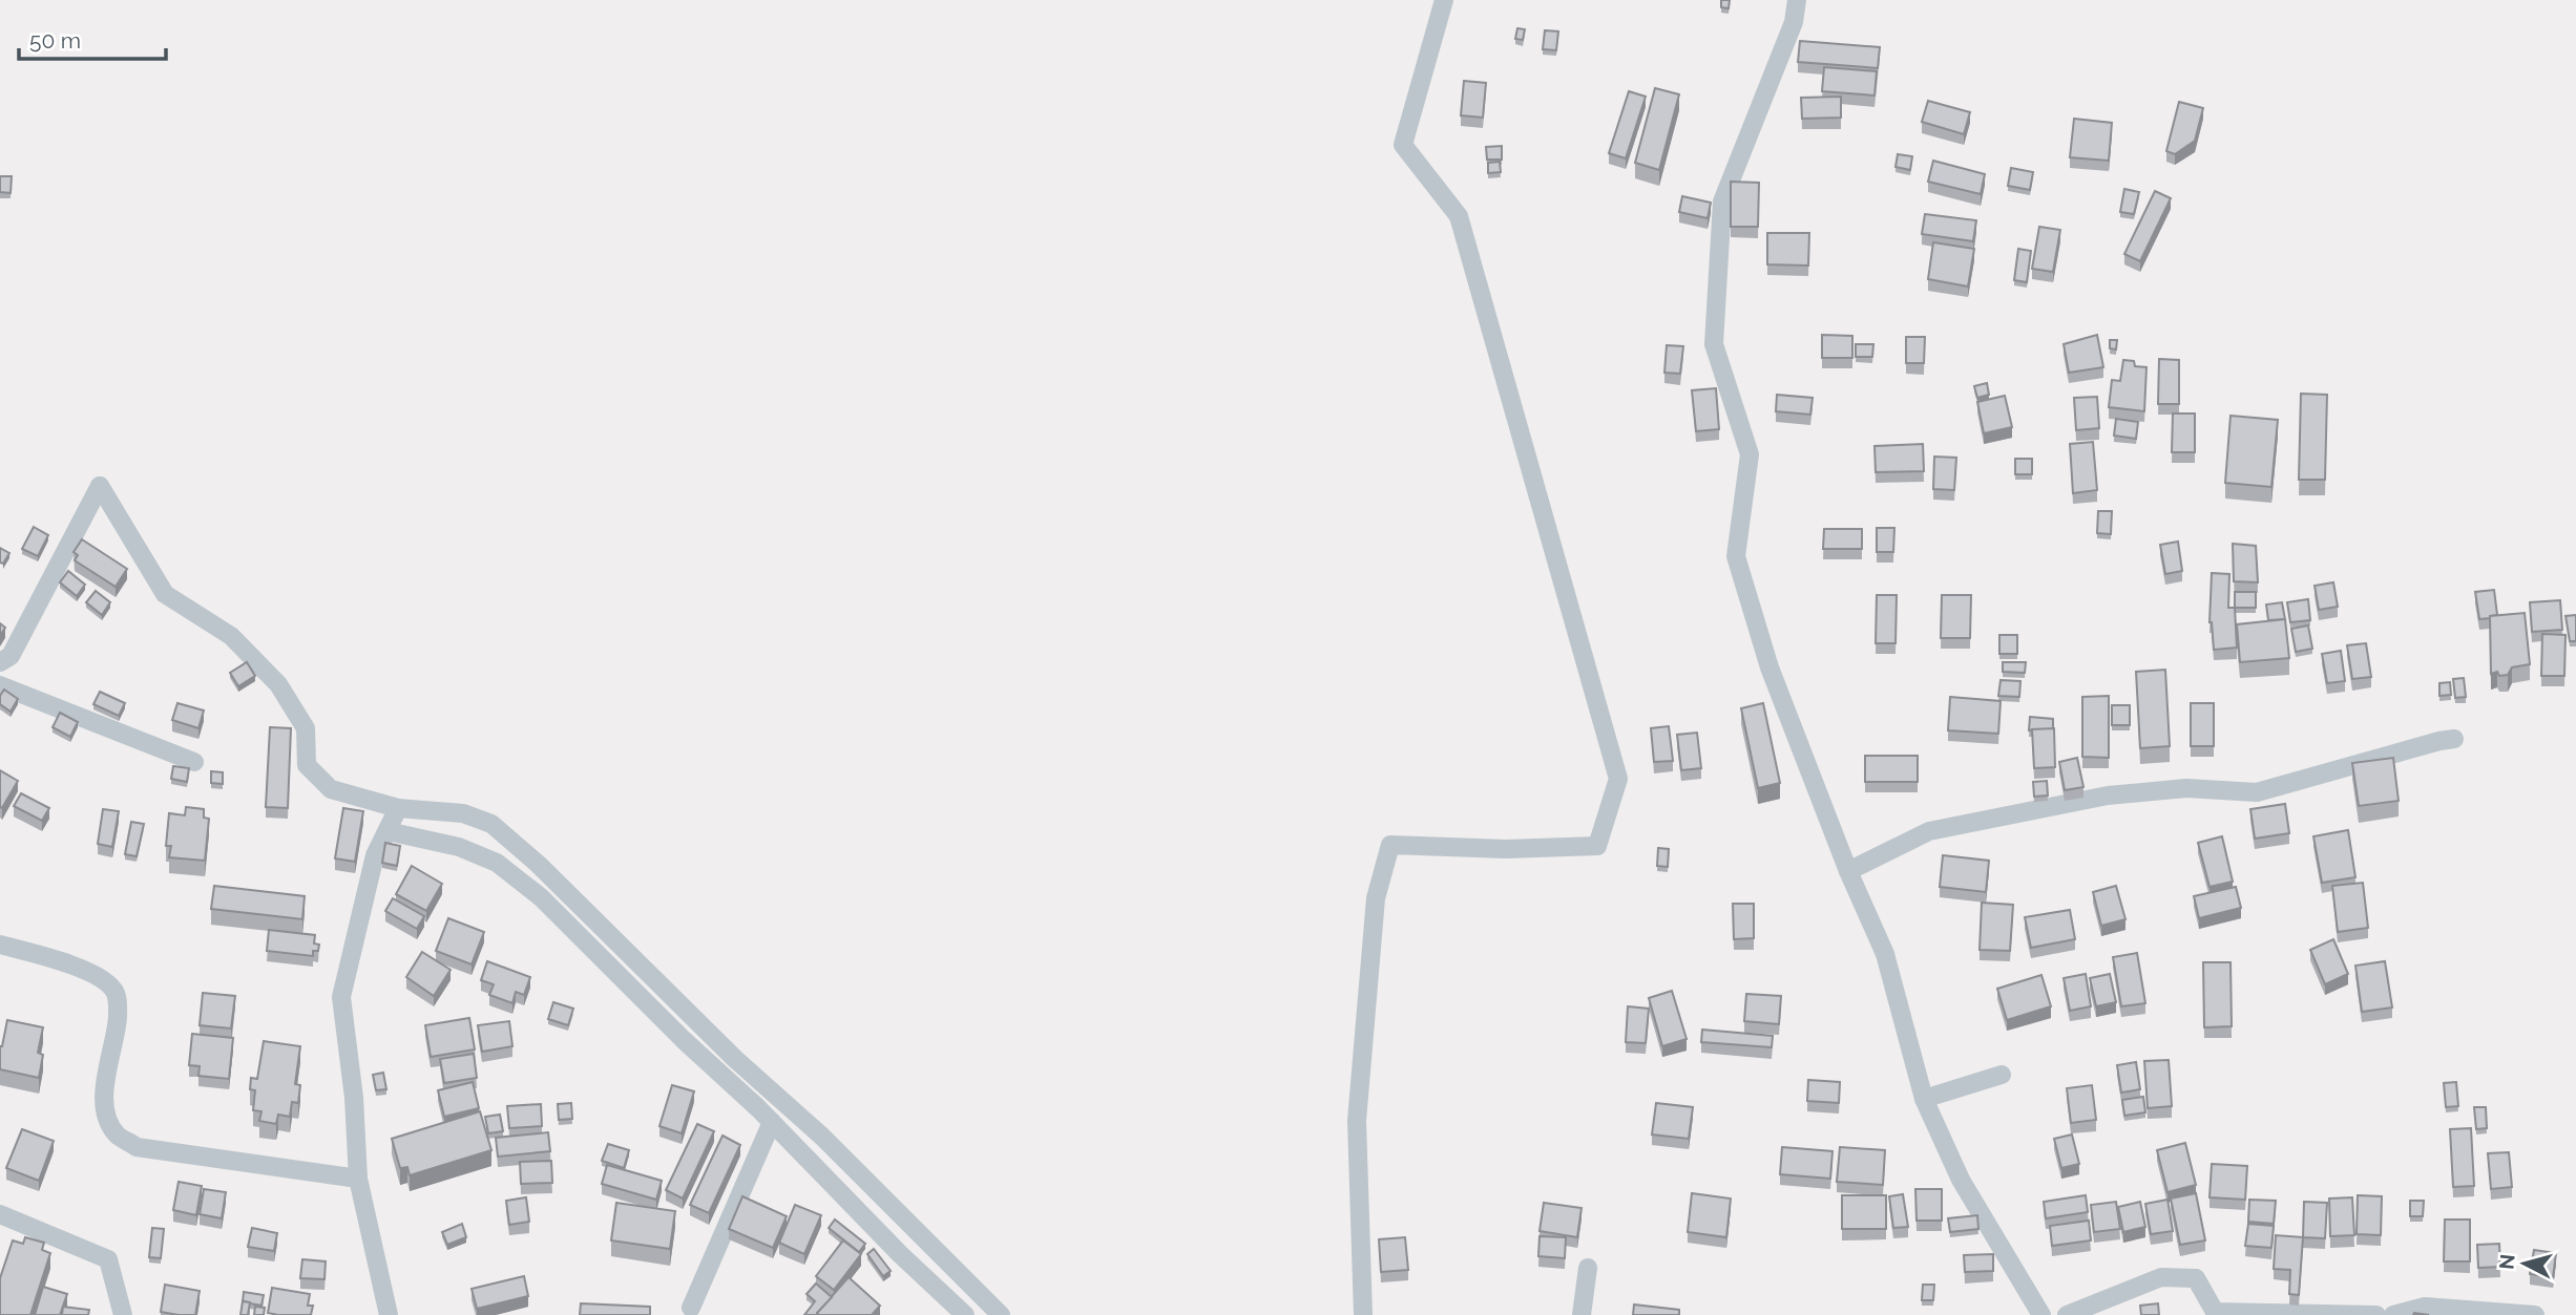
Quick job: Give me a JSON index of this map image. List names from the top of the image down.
{
  "scale_bar": "50 m",
  "north": "left"
}
